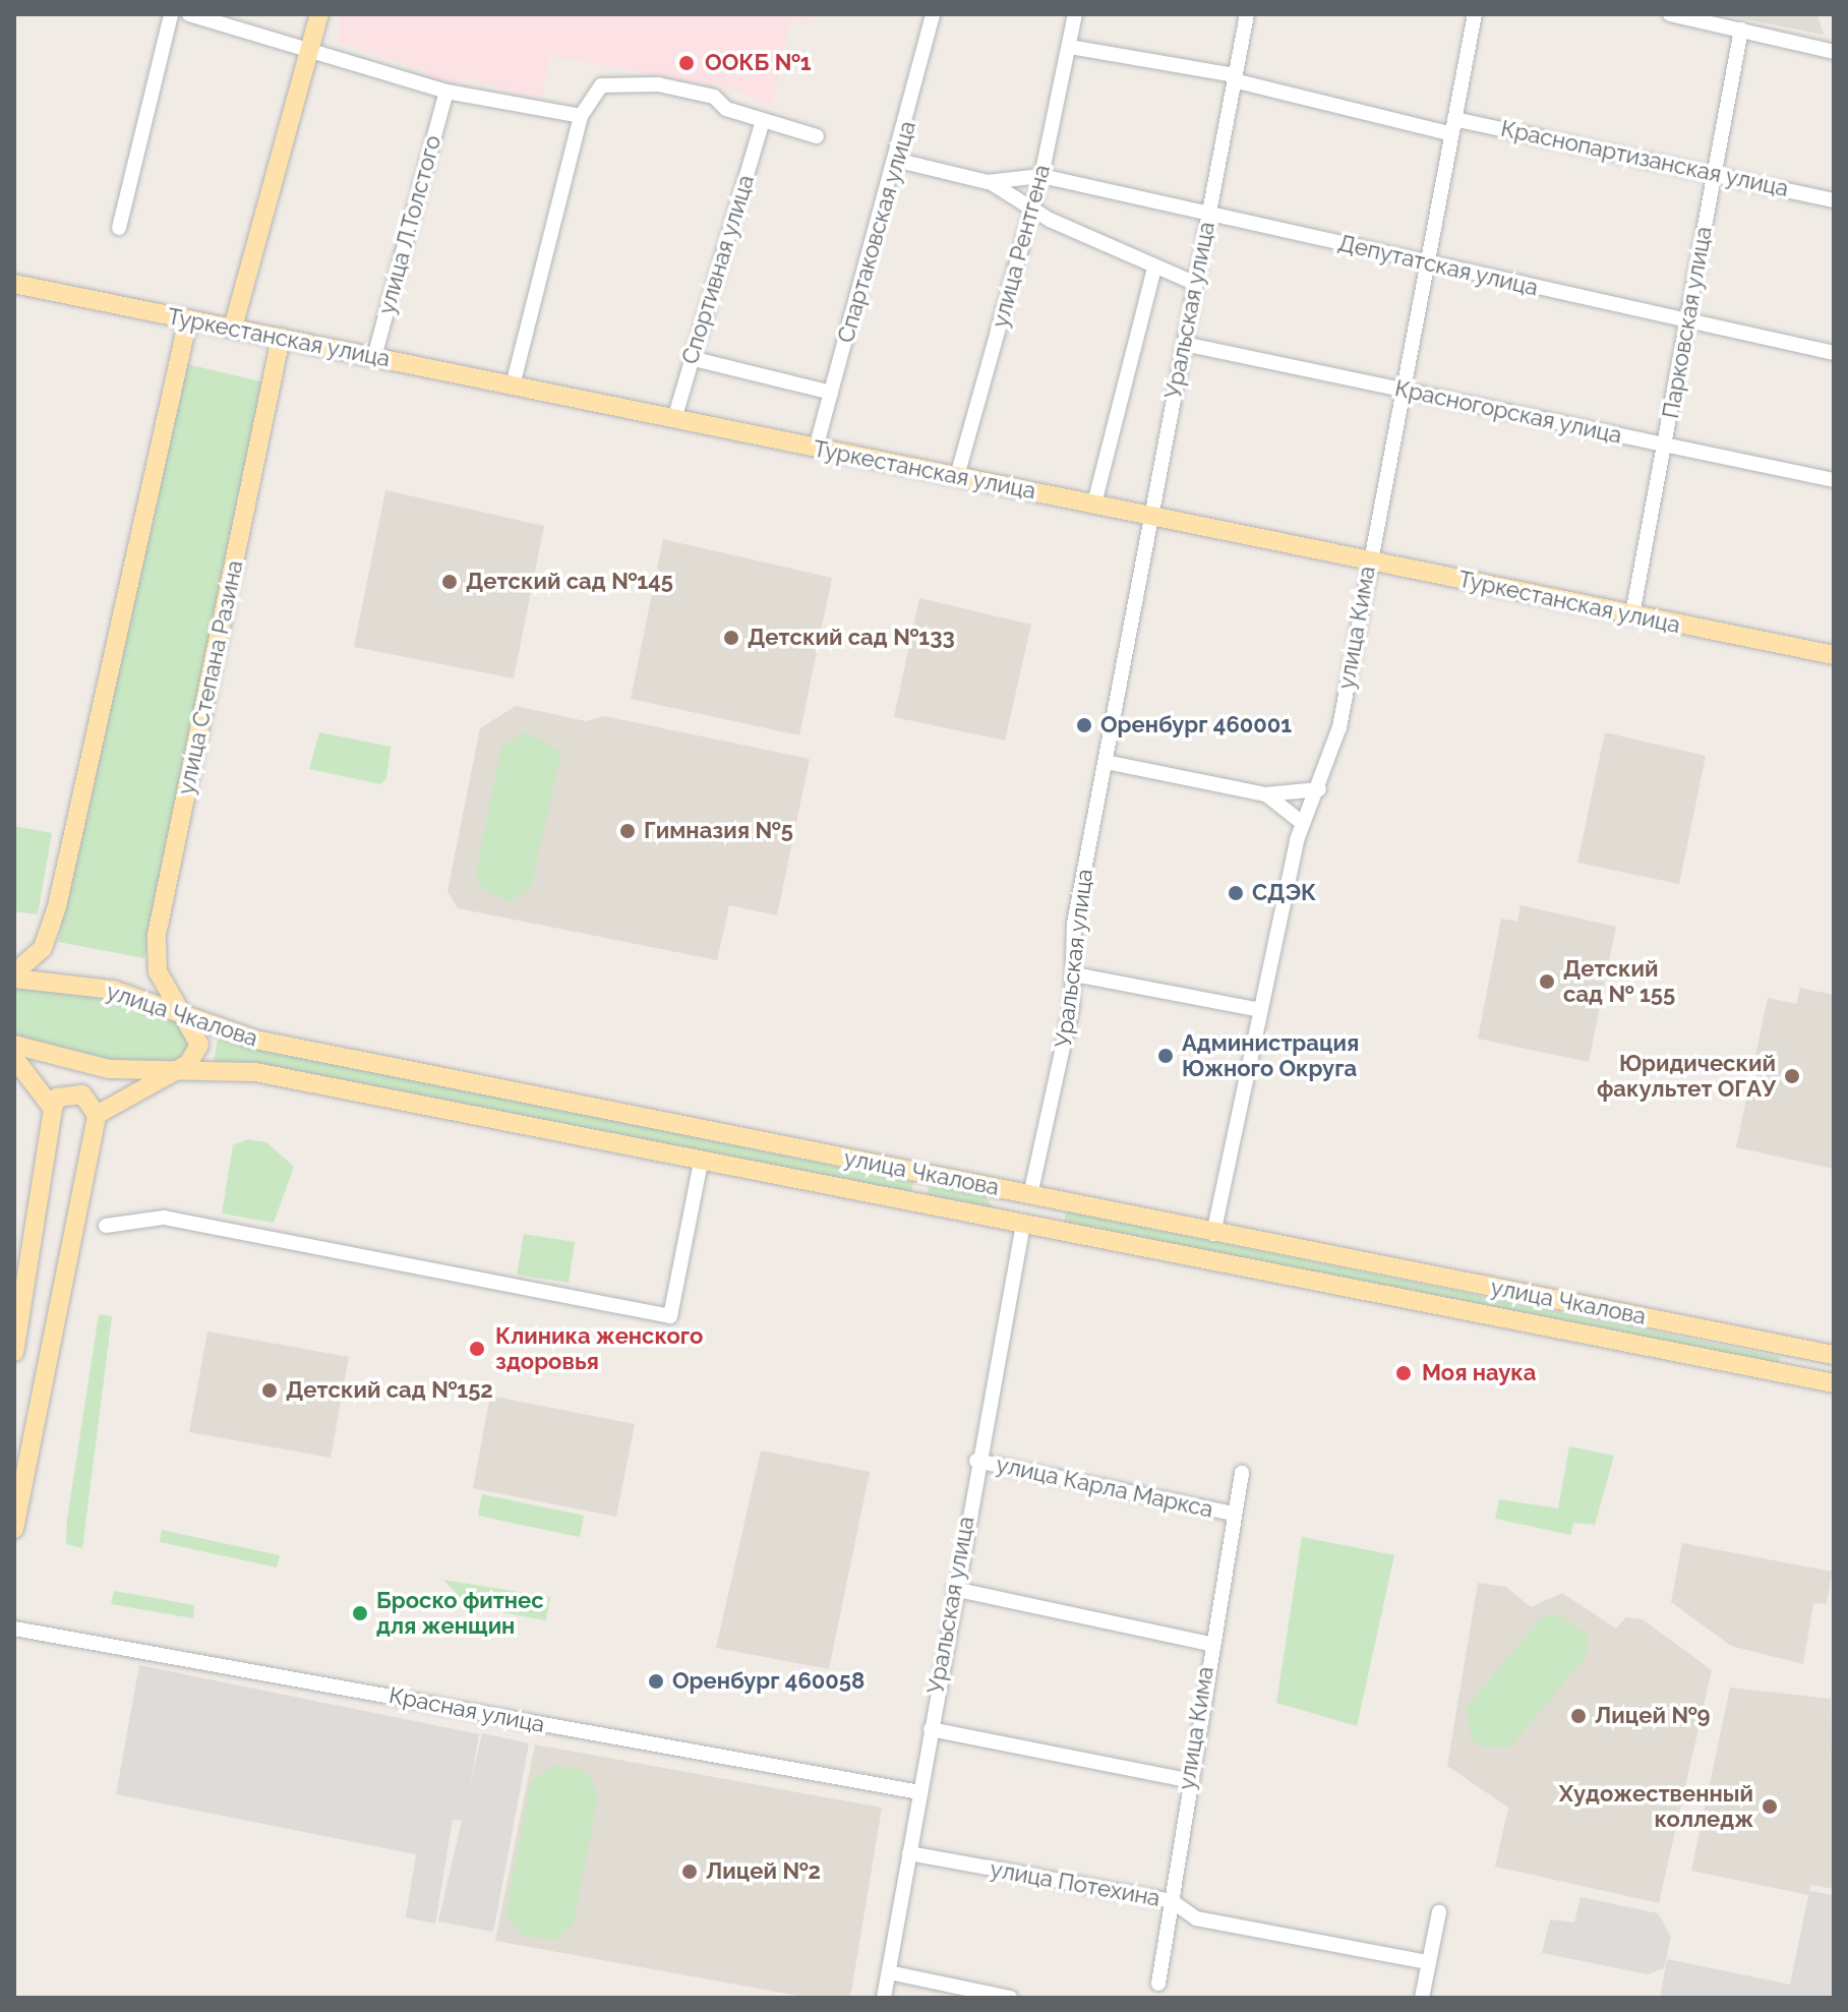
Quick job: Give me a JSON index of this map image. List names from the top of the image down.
{
  "streets": {
    "main road": [
      "Уральская улица",
      "Туркестанская улица",
      "улица Степана Разина",
      "улица Чкалова"
    ],
    "street": [
      "Краснопартизанская улица",
      "улица Л.Толстого",
      "Спартаковская улица",
      "улица Рентгена",
      "Депутатская улица",
      "Спортивная улица",
      "Парковская улица",
      "Красногорская улица",
      "улица Кима",
      "улица Карла Маркса",
      "Красная улица",
      "улица Потехина"
    ]
  },
  "crossings": [
    ["Краснопартизанская улица", "улица Рентгена"],
    ["Краснопартизанская улица", "Уральская улица"],
    ["Краснопартизанская улица", "Парковская улица"],
    ["Краснопартизанская улица", "улица Кима"],
    ["улица Л.Толстого", "Туркестанская улица"],
    ["Спартаковская улица", "Туркестанская улица"],
    ["улица Рентгена", "Депутатская улица"],
    ["улица Рентгена", "Туркестанская улица"],
    ["Депутатская улица", "Уральская улица"],
    ["Депутатская улица", "Парковская улица"],
    ["Депутатская улица", "улица Кима"],
    ["Спортивная улица", "Туркестанская улица"],
    ["Уральская улица", "Туркестанская улица"],
    ["Уральская улица", "Красногорская улица"],
    ["Уральская улица", "улица Чкалова"],
    ["Уральская улица", "улица Карла Маркса"],
    ["Уральская улица", "Красная улица"],
    ["Уральская улица", "улица Потехина"],
    ["Парковская улица", "Туркестанская улица"],
    ["Парковская улица", "Красногорская улица"],
    ["Туркестанская улица", "улица Кима"],
    ["Туркестанская улица", "улица Степана Разина"],
    ["Красногорская улица", "улица Кима"],
    ["улица Кима", "улица Чкалова"],
    ["улица Кима", "улица Карла Маркса"],
    ["улица Кима", "улица Потехина"],
    ["улица Степана Разина", "улица Чкалова"]
  ],
  "places": [
    "ООКБ №1",
    "Детский сад №145",
    "Детский сад №133",
    "Оренбург 460001",
    "Гимназия №5",
    "СДЭК",
    "Детский сад № 155",
    "Администрация Южного Округа",
    "Юридический факультет ОГАУ",
    "Клиника женского здоровья",
    "Моя наука",
    "Детский сад №152",
    "Броско фитнес для женщин",
    "Оренбург 460058",
    "Лицей №9",
    "Художественный колледж",
    "Лицей №2"
  ]
}
